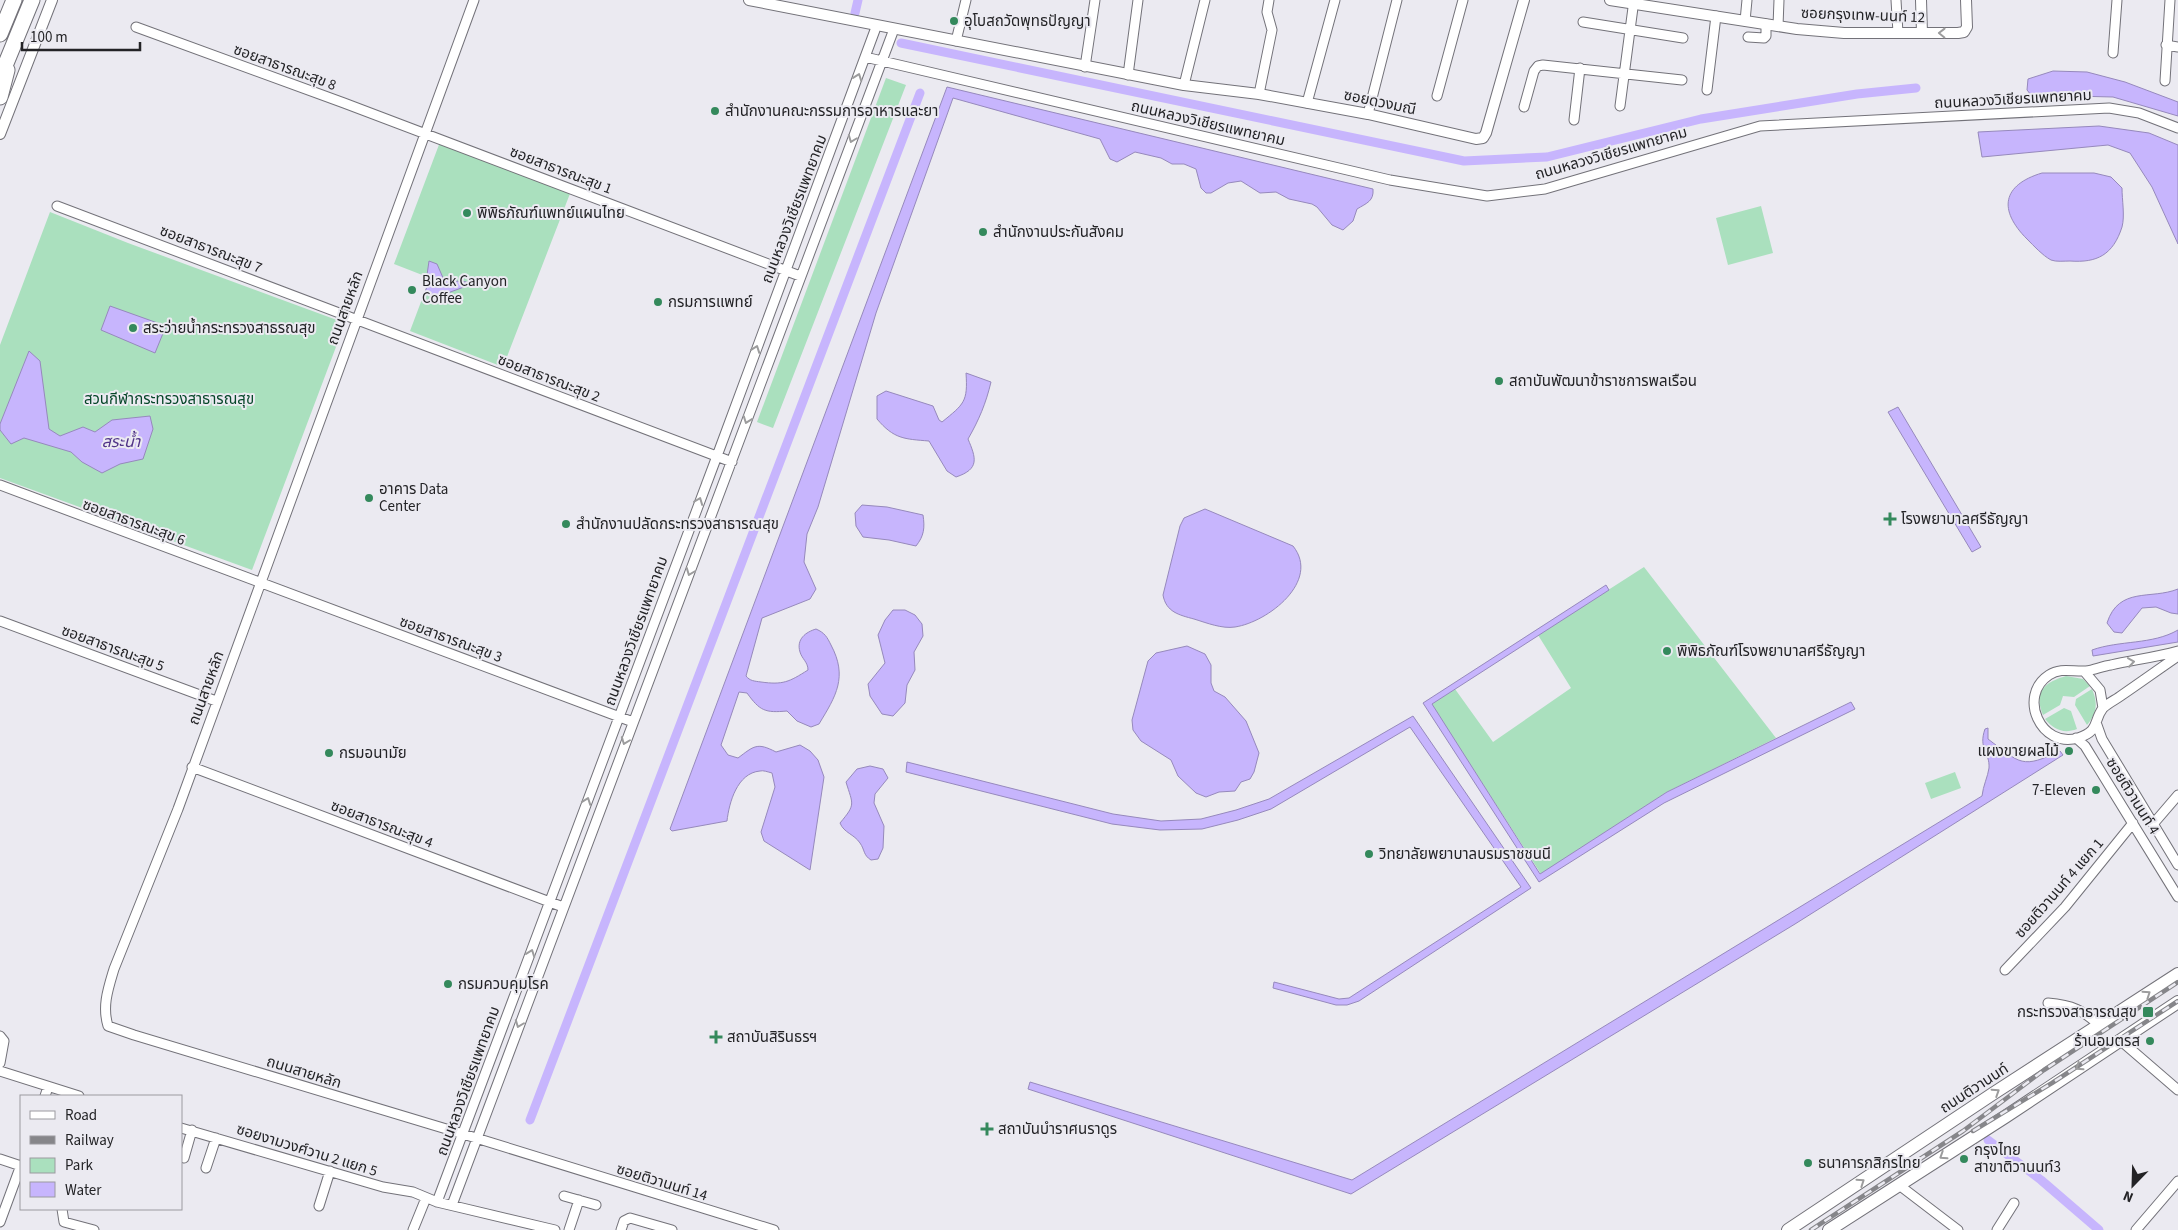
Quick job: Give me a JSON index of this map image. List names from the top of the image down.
{
  "streets": {
    "main road": ["ถนนติวานนท์"],
    "street": [
      "ซอยกรุงเทพ-นนท์ 12",
      "ซอยสาธารณะสุข 8",
      "ถนนหลวงวิเชียรแพทยาคม",
      "ซอยดวงมณี",
      "ซอยสาธารณะสุข 1",
      "ซอยสาธารณะสุข 7",
      "ถนนสายหลัก",
      "ซอยสาธารณะสุข 2",
      "ซอยสาธารณะสุข 6",
      "ซอยสาธารณะสุข 3",
      "ซอยสาธารณะสุข 5",
      "ซอยติวานนท์ 4",
      "ซอยสาธารณะสุข 4",
      "ซอยติวานนท์ 4 แยก 1",
      "ซอยงามวงศ์วาน 2 แยก 5",
      "ซอยติวานนท์ 14"
    ]
  },
  "crossings": [
    ["ซอยสาธารณะสุข 8", "ซอยสาธารณะสุข 1"],
    ["ซอยสาธารณะสุข 8", "ถนนสายหลัก"],
    ["ถนนหลวงวิเชียรแพทยาคม", "ซอยสาธารณะสุข 1"],
    ["ถนนหลวงวิเชียรแพทยาคม", "ถนนสายหลัก"],
    ["ถนนหลวงวิเชียรแพทยาคม", "ซอยสาธารณะสุข 2"],
    ["ถนนหลวงวิเชียรแพทยาคม", "ซอยสาธารณะสุข 3"],
    ["ถนนหลวงวิเชียรแพทยาคม", "ซอยสาธารณะสุข 4"],
    ["ถนนหลวงวิเชียรแพทยาคม", "ซอยงามวงศ์วาน 2 แยก 5"],
    ["ถนนหลวงวิเชียรแพทยาคม", "ซอยติวานนท์ 14"],
    ["ซอยสาธารณะสุข 1", "ถนนสายหลัก"],
    ["ซอยสาธารณะสุข 7", "ถนนสายหลัก"],
    ["ซอยสาธารณะสุข 7", "ซอยสาธารณะสุข 2"],
    ["ถนนสายหลัก", "ซอยสาธารณะสุข 2"],
    ["ถนนสายหลัก", "ซอยสาธารณะสุข 6"],
    ["ถนนสายหลัก", "ซอยสาธารณะสุข 3"],
    ["ถนนสายหลัก", "ซอยสาธารณะสุข 5"],
    ["ถนนสายหลัก", "ซอยสาธารณะสุข 4"],
    ["ถนนสายหลัก", "ซอยติวานนท์ 14"],
    ["ซอยสาธารณะสุข 6", "ซอยสาธารณะสุข 3"],
    ["ซอยติวานนท์ 4", "ซอยติวานนท์ 4 แยก 1"]
  ],
  "water": ["สระน้ำ"],
  "parks": ["สวนกีฬากระทรวงสาธารณสุข"],
  "places": {
    "other": [
      "อุโบสถวัดพุทธปัญญา",
      "สำนักงานคณะกรรมการอาหารและยา",
      "พิพิธภัณฑ์แพทย์แผนไทย",
      "สำนักงานประกันสังคม",
      "Black Canyon Coffee",
      "กรมการแพทย์",
      "สระว่ายน้ำกระทรวงสาธรณสุข",
      "สถาบันพัฒนาข้าราชการพลเรือน",
      "อาคาร Data Center",
      "สำนักงานปลัดกระทรวงสาธารณสุข",
      "พิพิธภัณฑ์โรงพยาบาลศรีธัญญา",
      "แผงขายผลไม้",
      "กรมอนามัย",
      "7-Eleven",
      "วิทยาลัยพยาบาลบรมราชชนนี",
      "กรมควบคุมโรค",
      "ร้านอมตรส",
      "กรุงไทย สาขาติวานนท์3",
      "ธนาคารกสิกรไทย"
    ],
    "health": ["โรงพยาบาลศรีธัญญา", "สถาบันสิรินธรฯ", "สถาบันบำราศนราดูร"],
    "transit": ["กระทรวงสาธารณสุข"]
  },
  "legend": [
    "Road",
    "Railway",
    "Park",
    "Water"
  ],
  "scale_bar": "100 m",
  "north": "bottom left"
}
